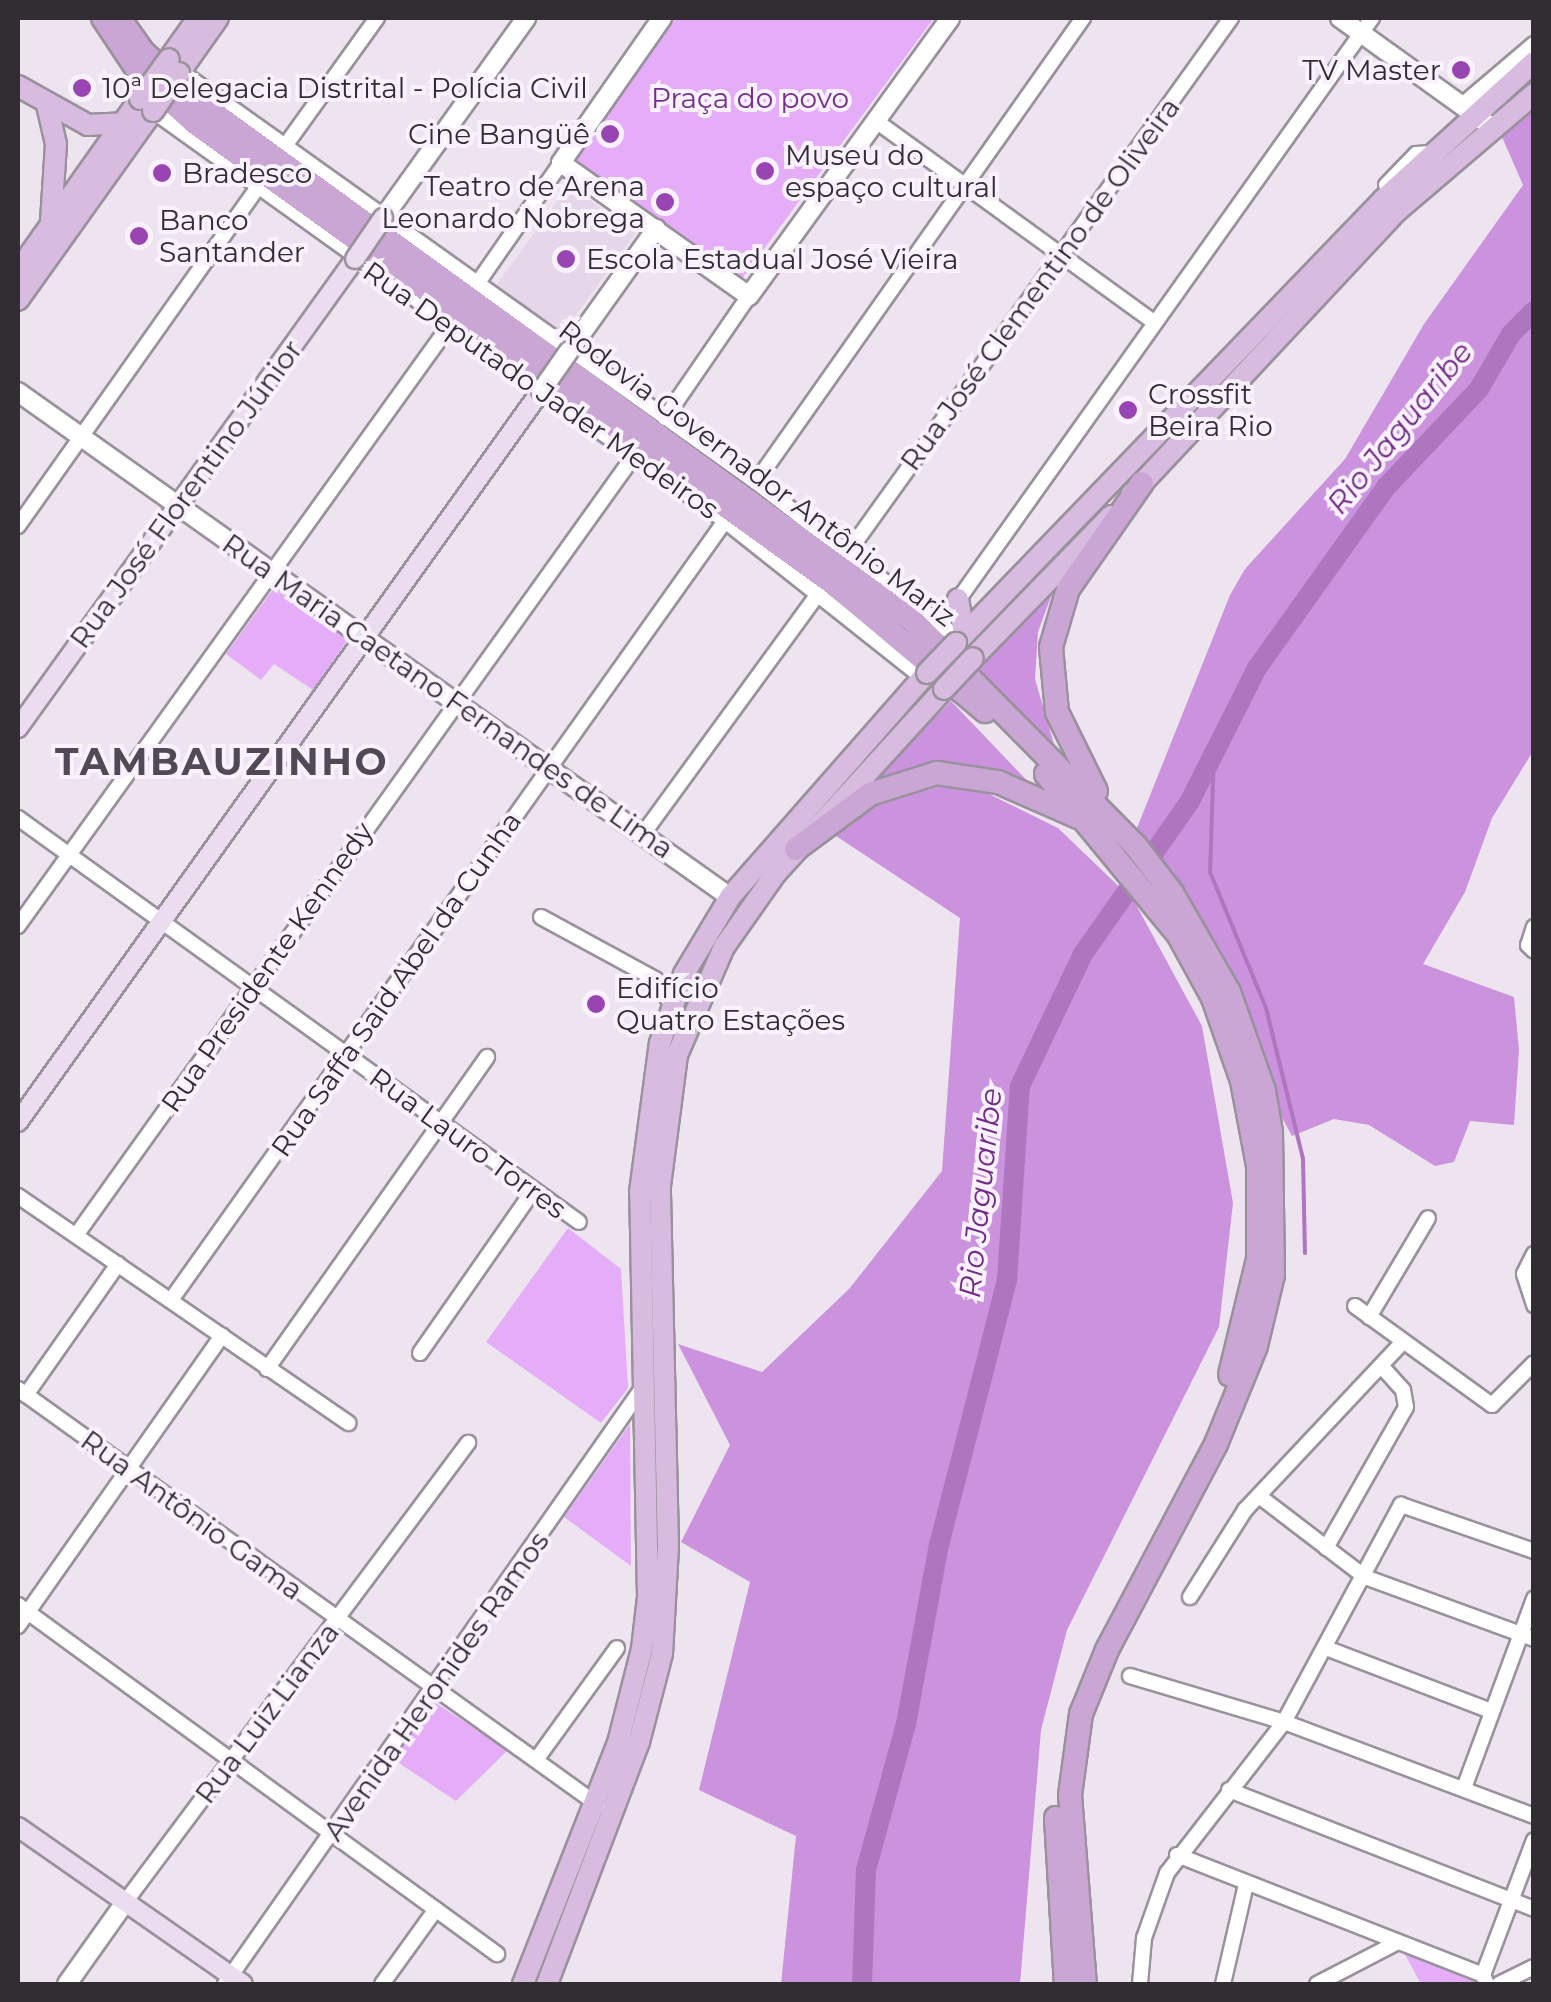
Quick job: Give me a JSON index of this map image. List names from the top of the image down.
{
  "streets": {
    "highway": ["Rodovia Governador Antônio Mariz"],
    "main road": ["Rua José Florentino Júnior"],
    "street": [
      "Rua José Clementino de Oliveira",
      "Rua Deputado Jader Medeiros",
      "Rua Maria Caetano Fernandes de Lima",
      "Rua Presidente Kennedy",
      "Rua Saffa Said Abel da Cunha",
      "Rua Lauro Torres",
      "Rua Antônio Gama",
      "Avenida Heronides Ramos",
      "Rua Luiz Lianza"
    ]
  },
  "crossings": [
    ["Rua José Clementino de Oliveira", "Rua Deputado Jader Medeiros"],
    ["Rua Deputado Jader Medeiros", "Rua José Florentino Júnior"],
    ["Rua Deputado Jader Medeiros", "Rua Presidente Kennedy"],
    ["Rua Deputado Jader Medeiros", "Rua Saffa Said Abel da Cunha"],
    ["Rua José Florentino Júnior", "Rua Maria Caetano Fernandes de Lima"],
    ["Rua Maria Caetano Fernandes de Lima", "Rua Presidente Kennedy"],
    ["Rua Maria Caetano Fernandes de Lima", "Rua Saffa Said Abel da Cunha"],
    ["Rua Presidente Kennedy", "Rua Lauro Torres"],
    ["Rua Saffa Said Abel da Cunha", "Rua Lauro Torres"],
    ["Rua Antônio Gama", "Avenida Heronides Ramos"],
    ["Rua Antônio Gama", "Rua Luiz Lianza"]
  ],
  "districts": ["TAMBAUZINHO"],
  "water": ["Rio Jaguaribe"],
  "parks": ["Praça do povo"],
  "places": [
    "TV Master",
    "10ª Delegacia Distrital - Polícia Civil",
    "Cine Bangüê",
    "Museu do espaço cultural",
    "Bradesco",
    "Teatro de Arena Leonardo Nobrega",
    "Banco Santander",
    "Escola Estadual José Vieira",
    "Crossfit Beira Rio",
    "Edifício Quatro Estações"
  ]
}
